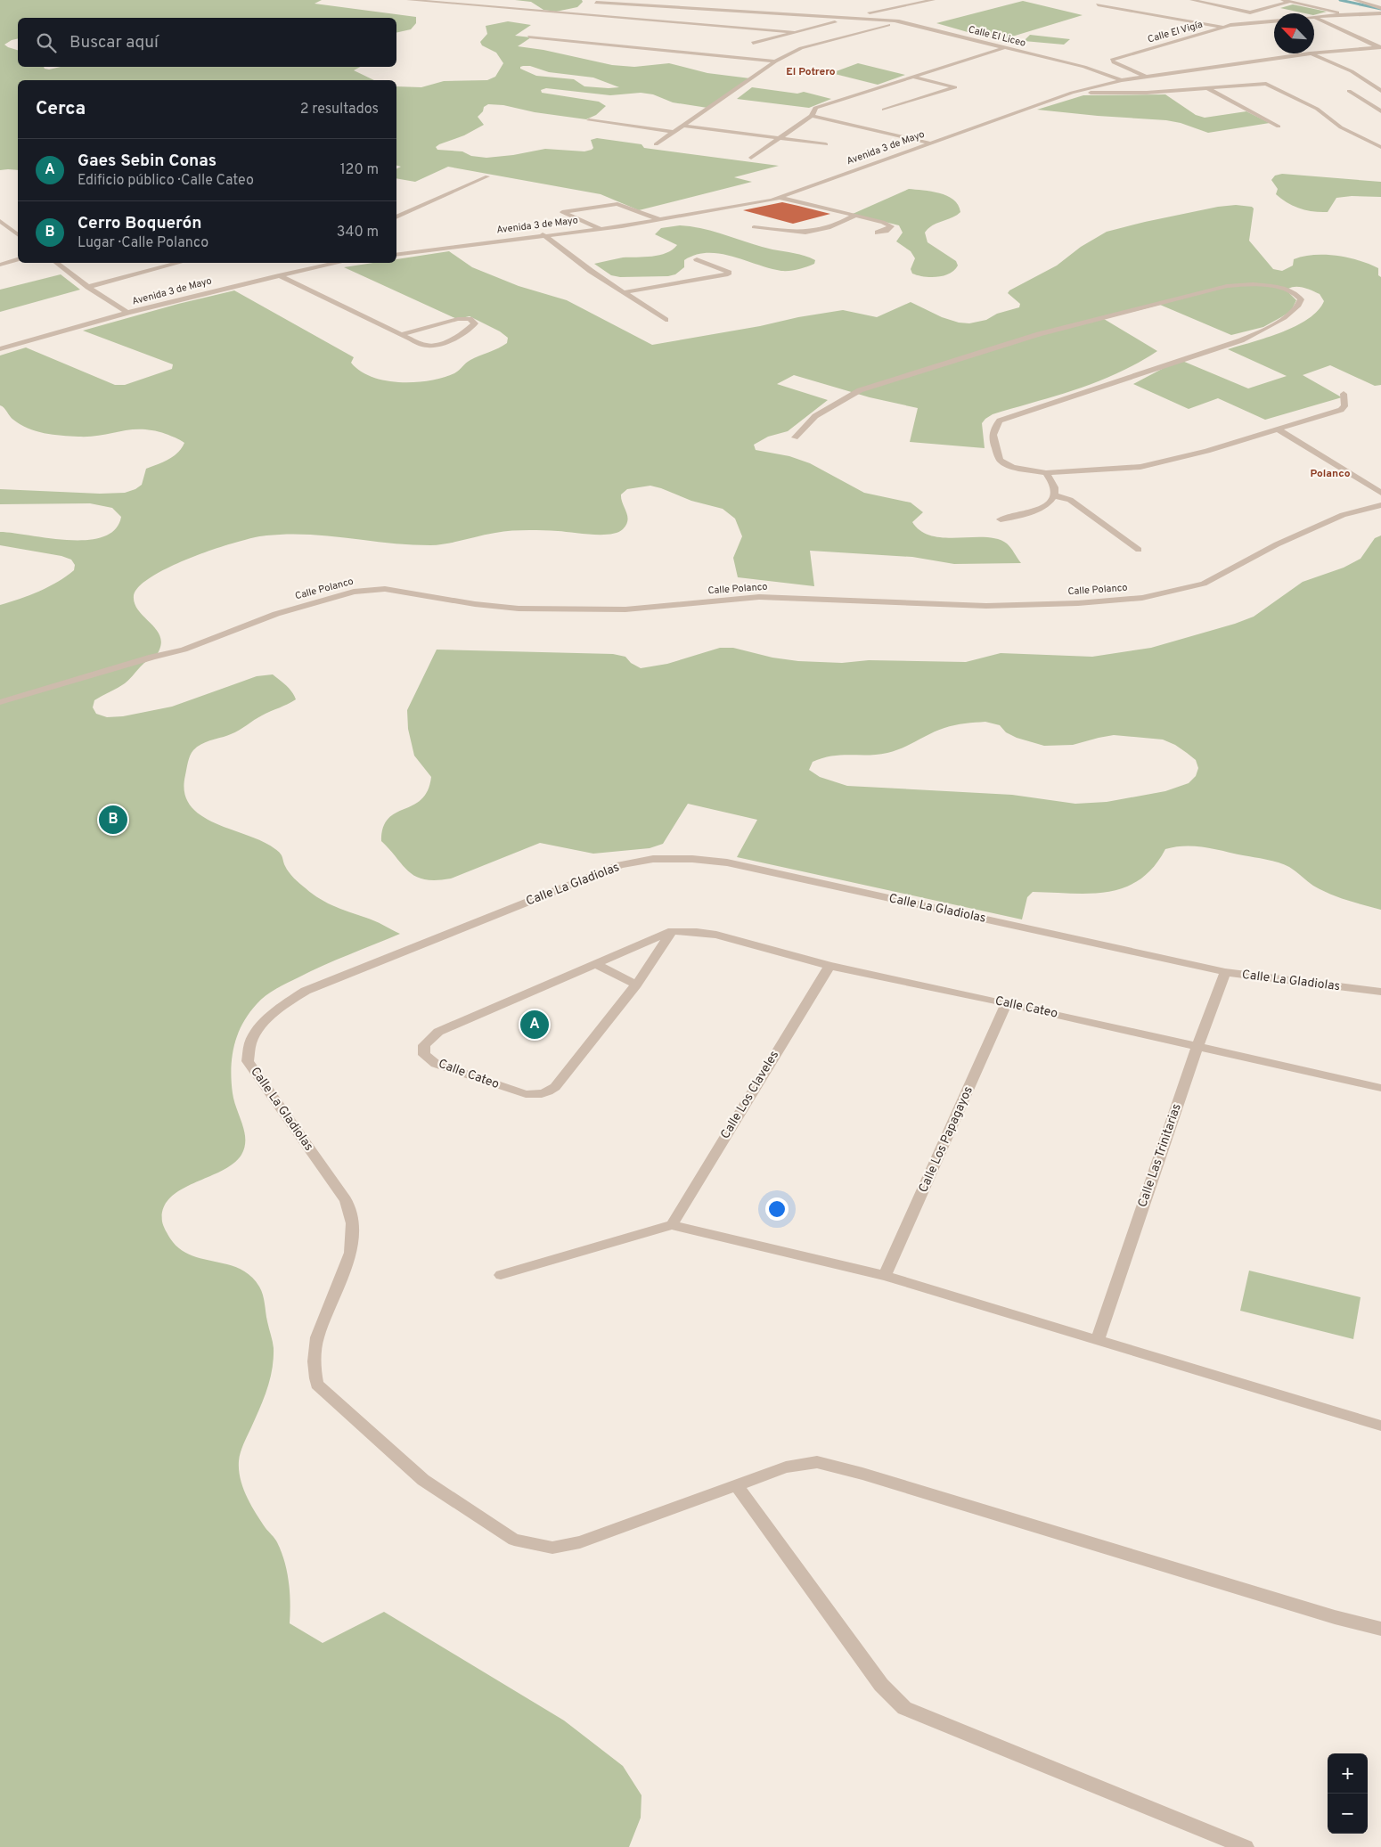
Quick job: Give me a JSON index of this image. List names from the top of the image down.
{
  "streets": {
    "street": [
      "Calle El Vigía",
      "Calle El Liceo",
      "Avenida 3 de Mayo",
      "Calle Polanco",
      "Calle La Gladiolas",
      "Calle Cateo",
      "Calle Los Claveles",
      "Calle Los Papagayos",
      "Calle Las Trinitarias"
    ]
  },
  "crossings": [
    ["Calle El Vigía", "Avenida 3 de Mayo"],
    ["Calle El Liceo", "Avenida 3 de Mayo"],
    ["Calle La Gladiolas", "Calle Las Trinitarias"],
    ["Calle Cateo", "Calle Los Claveles"],
    ["Calle Cateo", "Calle Los Papagayos"],
    ["Calle Cateo", "Calle Las Trinitarias"]
  ],
  "districts": ["El Potrero", "Polanco"],
  "north": "top left",
  "page": {
    "search": "Buscar aquí",
    "heading": ["Cerca", "2 resultados"],
    "list": [
      {
        "mark": "A",
        "name": "Gaes Sebin Conas",
        "note": "Edificio público · Calle Cateo",
        "value": "120 m"
      },
      {
        "mark": "B",
        "name": "Cerro Boquerón",
        "note": "Lugar · Calle Polanco",
        "value": "340 m"
      }
    ],
    "pins": ["B", "A"],
    "map_buttons": ["+", "−"]
  }
}
